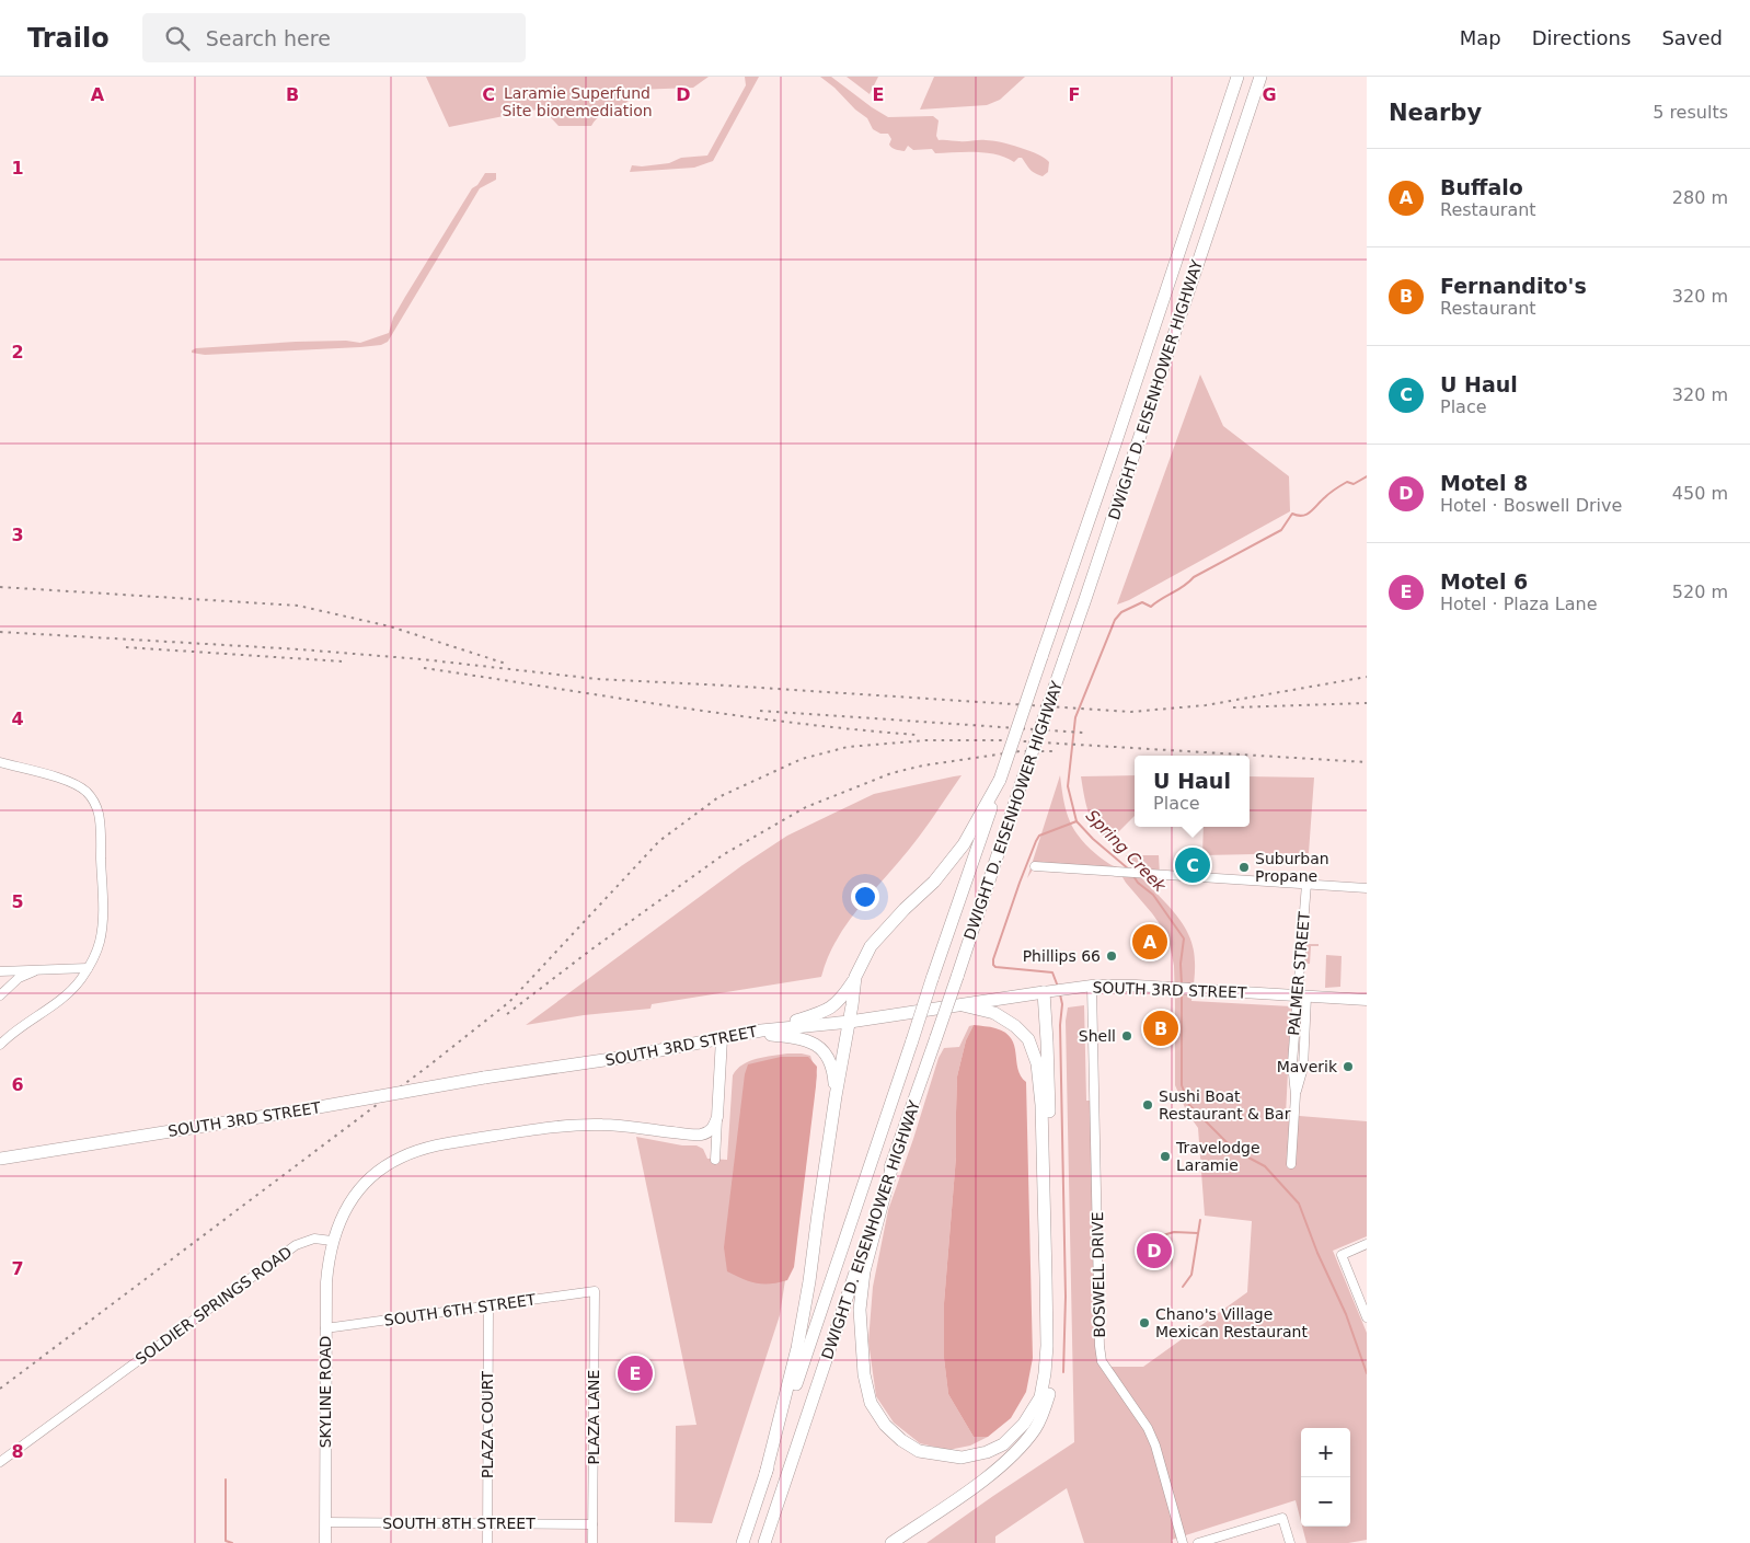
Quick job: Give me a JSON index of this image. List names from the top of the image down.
{
  "streets": {
    "highway": ["DWIGHT D. EISENHOWER HIGHWAY", "SOUTH 3RD STREET"],
    "main road": ["SKYLINE ROAD"],
    "street": [
      "PALMER STREET",
      "BOSWELL DRIVE",
      "SOLDIER SPRINGS ROAD",
      "SOUTH 6TH STREET",
      "PLAZA LANE",
      "PLAZA COURT",
      "SOUTH 8TH STREET"
    ]
  },
  "crossings": [
    ["PALMER STREET", "SOUTH 3RD STREET"],
    ["SOUTH 3RD STREET", "BOSWELL DRIVE"],
    ["SOLDIER SPRINGS ROAD", "SKYLINE ROAD"],
    ["SOUTH 6TH STREET", "SKYLINE ROAD"],
    ["SOUTH 6TH STREET", "PLAZA LANE"],
    ["SOUTH 6TH STREET", "PLAZA COURT"],
    ["SKYLINE ROAD", "SOUTH 8TH STREET"],
    ["PLAZA LANE", "SOUTH 8TH STREET"],
    ["PLAZA COURT", "SOUTH 8TH STREET"]
  ],
  "water": ["Spring Creek"],
  "parks": ["Laramie Superfund Site bioremediation"],
  "places": [
    "Suburban Propane",
    "Phillips 66",
    "Shell",
    "Maverik",
    "Sushi Boat Restaurant & Bar",
    "Travelodge Laramie",
    "Chano's Village Mexican Restaurant"
  ],
  "page": {
    "header": "Trailo",
    "search": "Search here",
    "nav": ["Map", "Directions", "Saved"],
    "heading": ["Nearby", "5 results"],
    "list": [
      {
        "mark": "A",
        "name": "Buffalo",
        "note": "Restaurant",
        "value": "280 m"
      },
      {
        "mark": "B",
        "name": "Fernandito's",
        "note": "Restaurant",
        "value": "320 m"
      },
      {
        "mark": "C",
        "name": "U Haul",
        "note": "Place",
        "value": "320 m"
      },
      {
        "mark": "D",
        "name": "Motel 8",
        "note": "Hotel · Boswell Drive",
        "value": "450 m"
      },
      {
        "mark": "E",
        "name": "Motel 6",
        "note": "Hotel · Plaza Lane",
        "value": "520 m"
      }
    ],
    "popup": ["U Haul", "Place"],
    "pins": [
      "C",
      "A",
      "B",
      "D",
      "E"
    ],
    "map_buttons": ["+", "−"]
  },
  "grid": {
    "columns": [
      "A",
      "B",
      "C",
      "D",
      "E",
      "F",
      "G"
    ],
    "rows": [
      "1",
      "2",
      "3",
      "4",
      "5",
      "6",
      "7",
      "8"
    ]
  }
}
